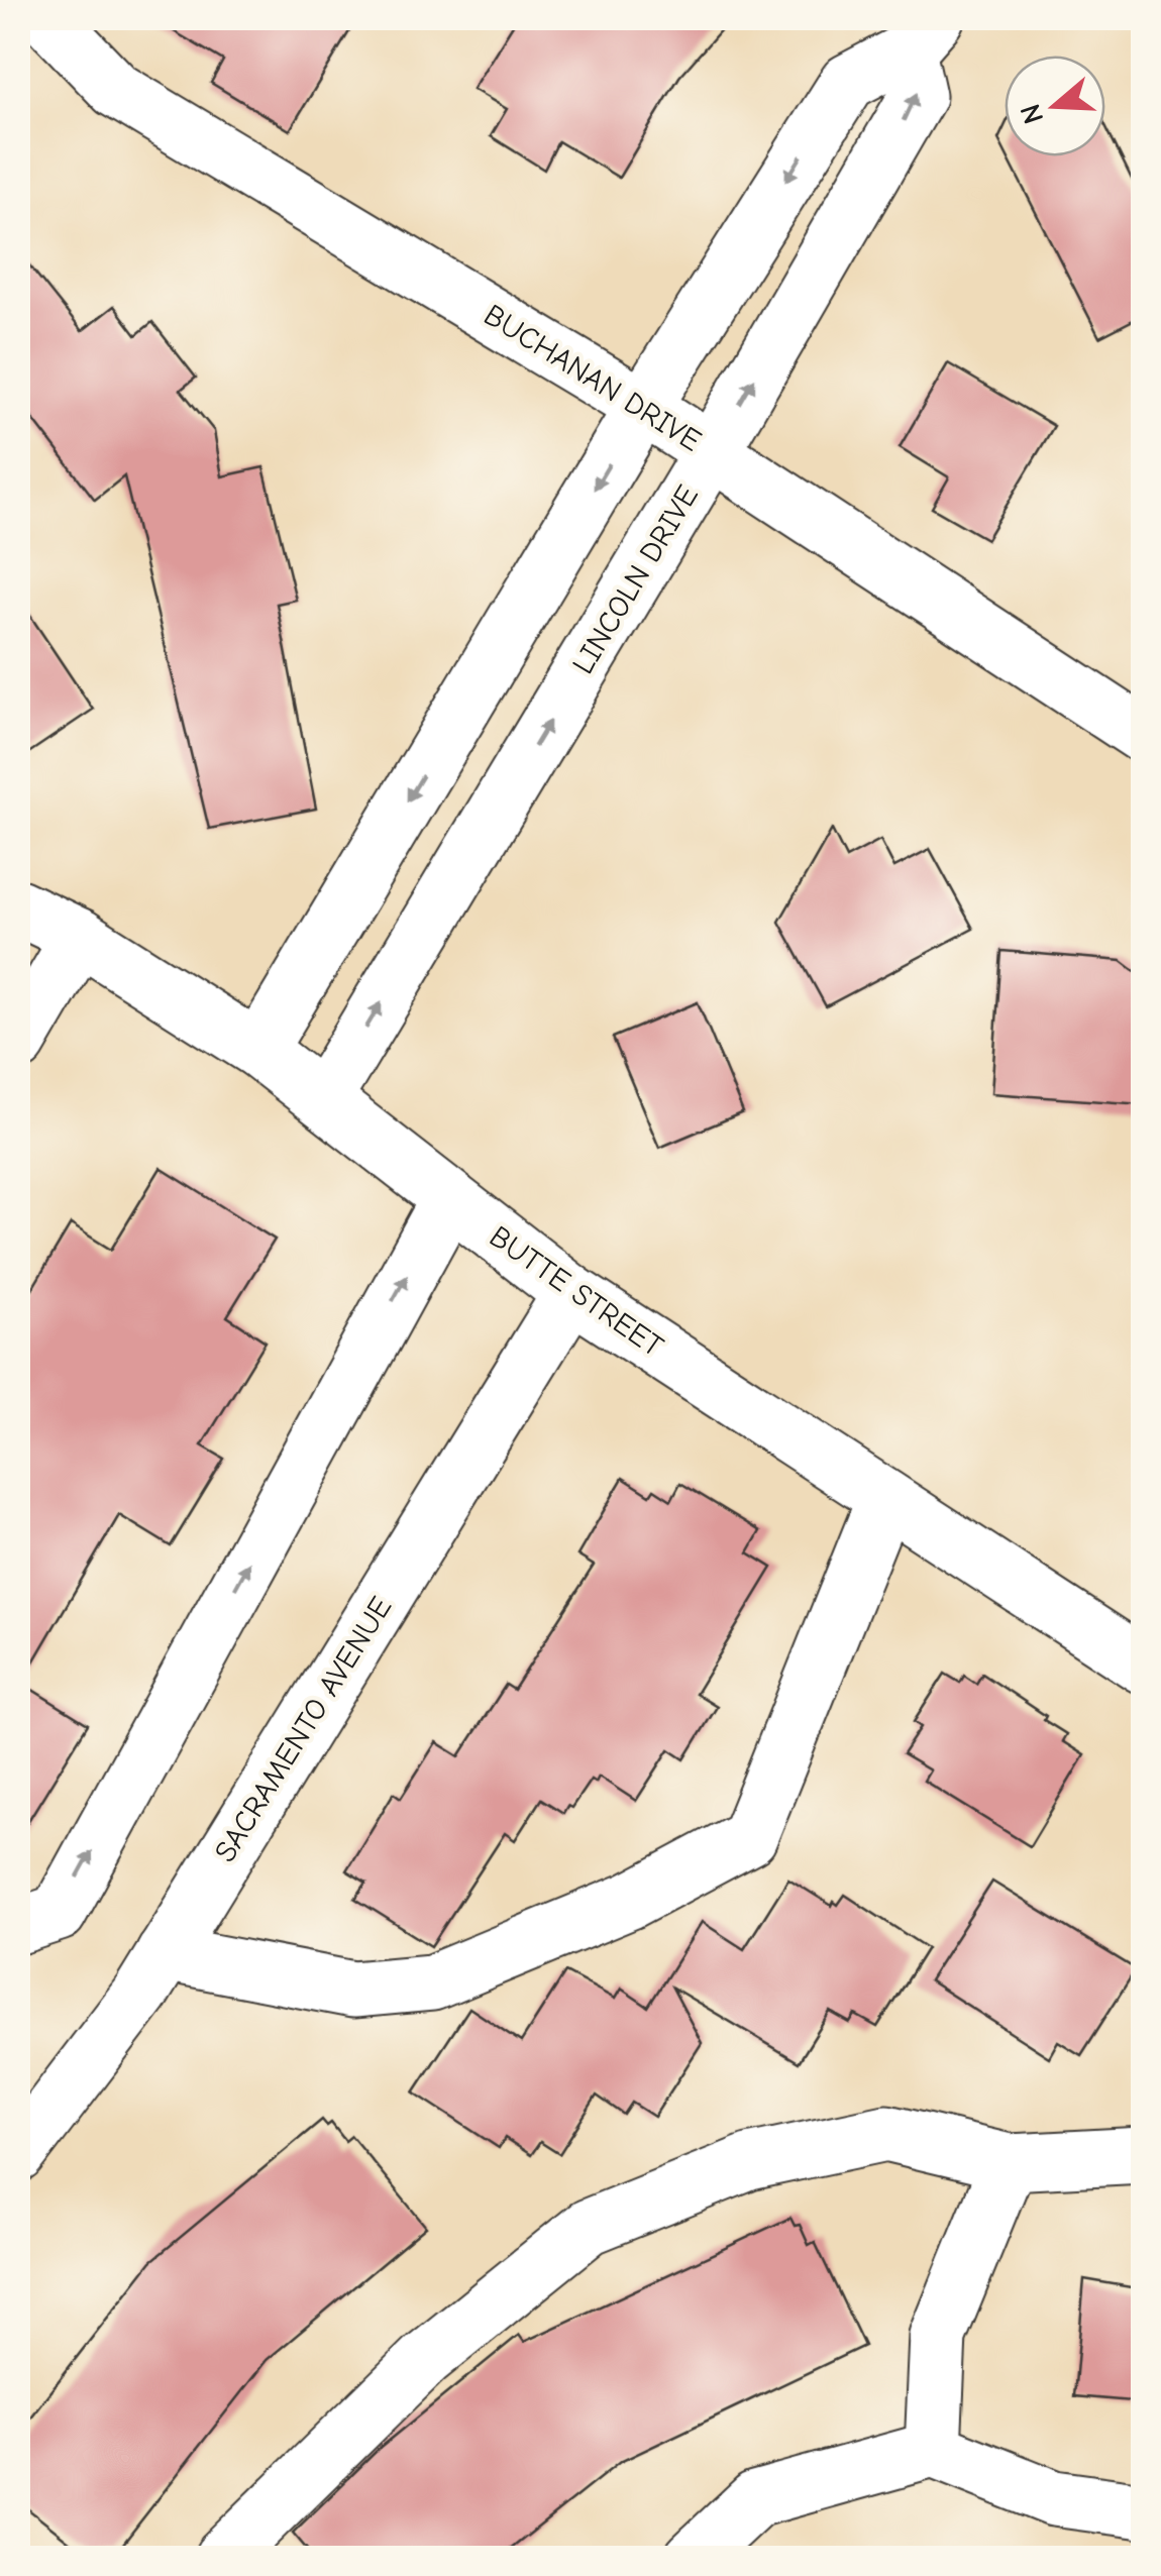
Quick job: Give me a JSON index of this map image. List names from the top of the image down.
{
  "streets": {
    "street": [
      "BUCHANAN DRIVE",
      "LINCOLN DRIVE",
      "BUTTE STREET",
      "SACRAMENTO AVENUE"
    ]
  },
  "crossings": [
    ["BUCHANAN DRIVE", "LINCOLN DRIVE"],
    ["LINCOLN DRIVE", "BUTTE STREET"],
    ["BUTTE STREET", "SACRAMENTO AVENUE"]
  ],
  "north": "left"
}
